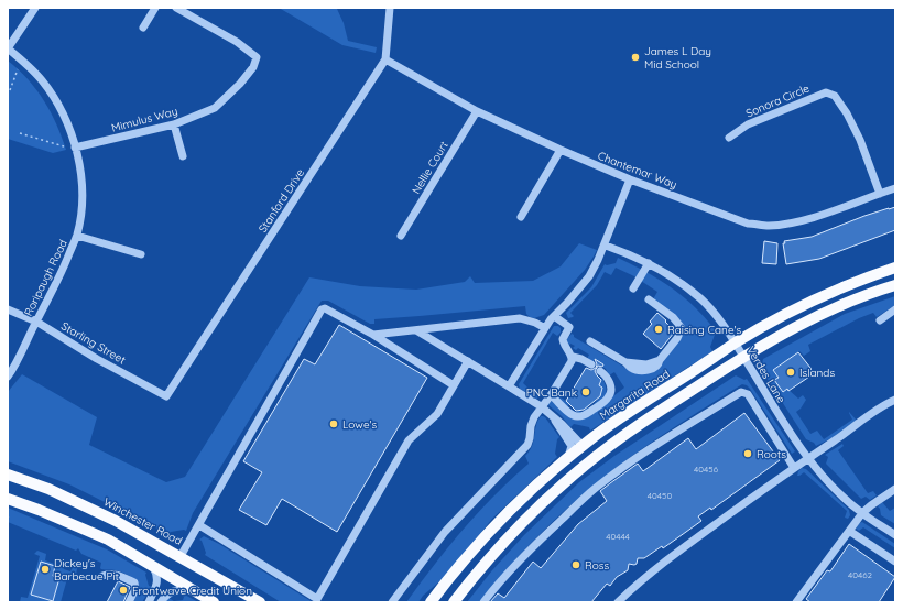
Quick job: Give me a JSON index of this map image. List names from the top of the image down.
{
  "streets": {
    "main road": ["Margarita Road", "Winchester Road"],
    "street": [
      "Sonora Circle",
      "Mimulus Way",
      "Nellie Court",
      "Chantemar Way",
      "Stanford Drive",
      "Roripaugh Road",
      "Starling Street",
      "Verdes Lane"
    ]
  },
  "crossings": [
    ["Sonora Circle", "Chantemar Way"],
    ["Mimulus Way", "Roripaugh Road"],
    ["Nellie Court", "Chantemar Way"],
    ["Chantemar Way", "Stanford Drive"],
    ["Stanford Drive", "Starling Street"],
    ["Roripaugh Road", "Starling Street"],
    ["Verdes Lane", "Margarita Road"]
  ],
  "places": [
    "James L Day Mid School",
    "Raising Cane's",
    "Islands",
    "PNC Bank",
    "Lowe's",
    "Roots",
    "Ross",
    "Dickey's Barbecue Pit",
    "Frontwave Credit Union"
  ],
  "house_numbers": [
    "40456",
    "40450",
    "40444",
    "40462"
  ]
}
